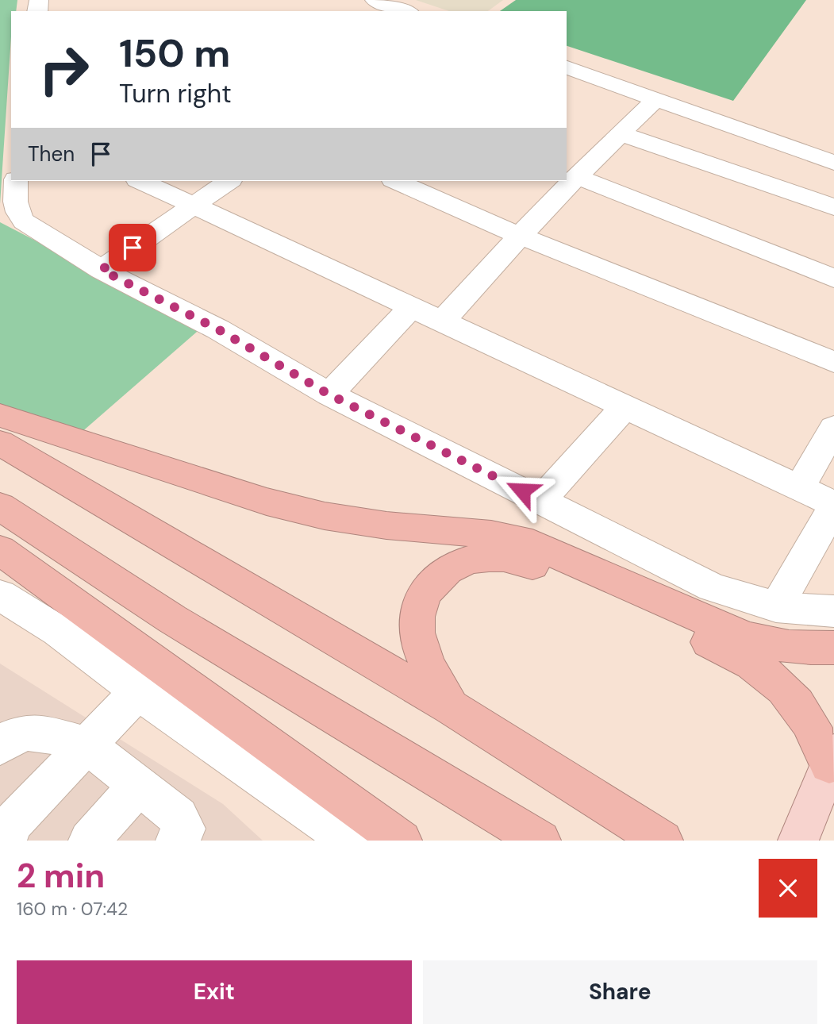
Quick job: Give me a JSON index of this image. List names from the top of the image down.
{
  "page": {
    "turn": ["150 m", "Turn right"],
    "then": "Then",
    "heading": ["2 min", "160 m · 07:42"],
    "buttons": ["Exit", "Share"]
  }
}
